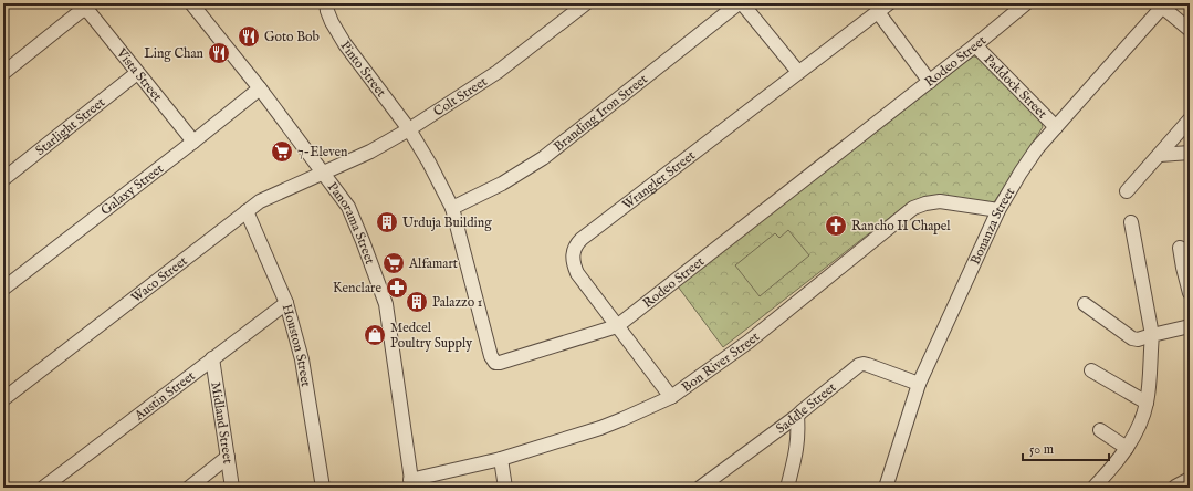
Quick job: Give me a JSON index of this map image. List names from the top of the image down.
{
  "streets": {
    "street": [
      "Rodeo Street",
      "Pinto Street",
      "Vista Street",
      "Paddock Street",
      "Colt Street",
      "Branding Iron Street",
      "Starlight Street",
      "Wrangler Street",
      "Galaxy Street",
      "Panorama Street",
      "Bonanza Street",
      "Waco Street",
      "Houston Street",
      "Bon River Street",
      "Austin Street",
      "Saddle Street",
      "Midland Street"
    ]
  },
  "crossings": [
    ["Rodeo Street", "Pinto Street"],
    ["Rodeo Street", "Paddock Street"],
    ["Rodeo Street", "Colt Street"],
    ["Rodeo Street", "Branding Iron Street"],
    ["Rodeo Street", "Wrangler Street"],
    ["Pinto Street", "Colt Street"],
    ["Vista Street", "Starlight Street"],
    ["Vista Street", "Galaxy Street"],
    ["Paddock Street", "Bonanza Street"],
    ["Colt Street", "Panorama Street"],
    ["Colt Street", "Waco Street"],
    ["Wrangler Street", "Bon River Street"],
    ["Galaxy Street", "Panorama Street"],
    ["Panorama Street", "Waco Street"],
    ["Panorama Street", "Bon River Street"],
    ["Bonanza Street", "Bon River Street"],
    ["Bonanza Street", "Saddle Street"],
    ["Waco Street", "Houston Street"],
    ["Houston Street", "Austin Street"],
    ["Austin Street", "Midland Street"]
  ],
  "places": {
    "restaurant": ["Goto Bob", "Ling Chan"],
    "supermarket": ["7-Eleven", "Alfamart"],
    "building": ["Urduja Building", "Palazzo 1"],
    "church": ["Rancho II Chapel"],
    "pharmacy": ["Kenclare"],
    "shop": ["Medcel Poultry Supply"]
  },
  "scale_bar": "50 m"
}
